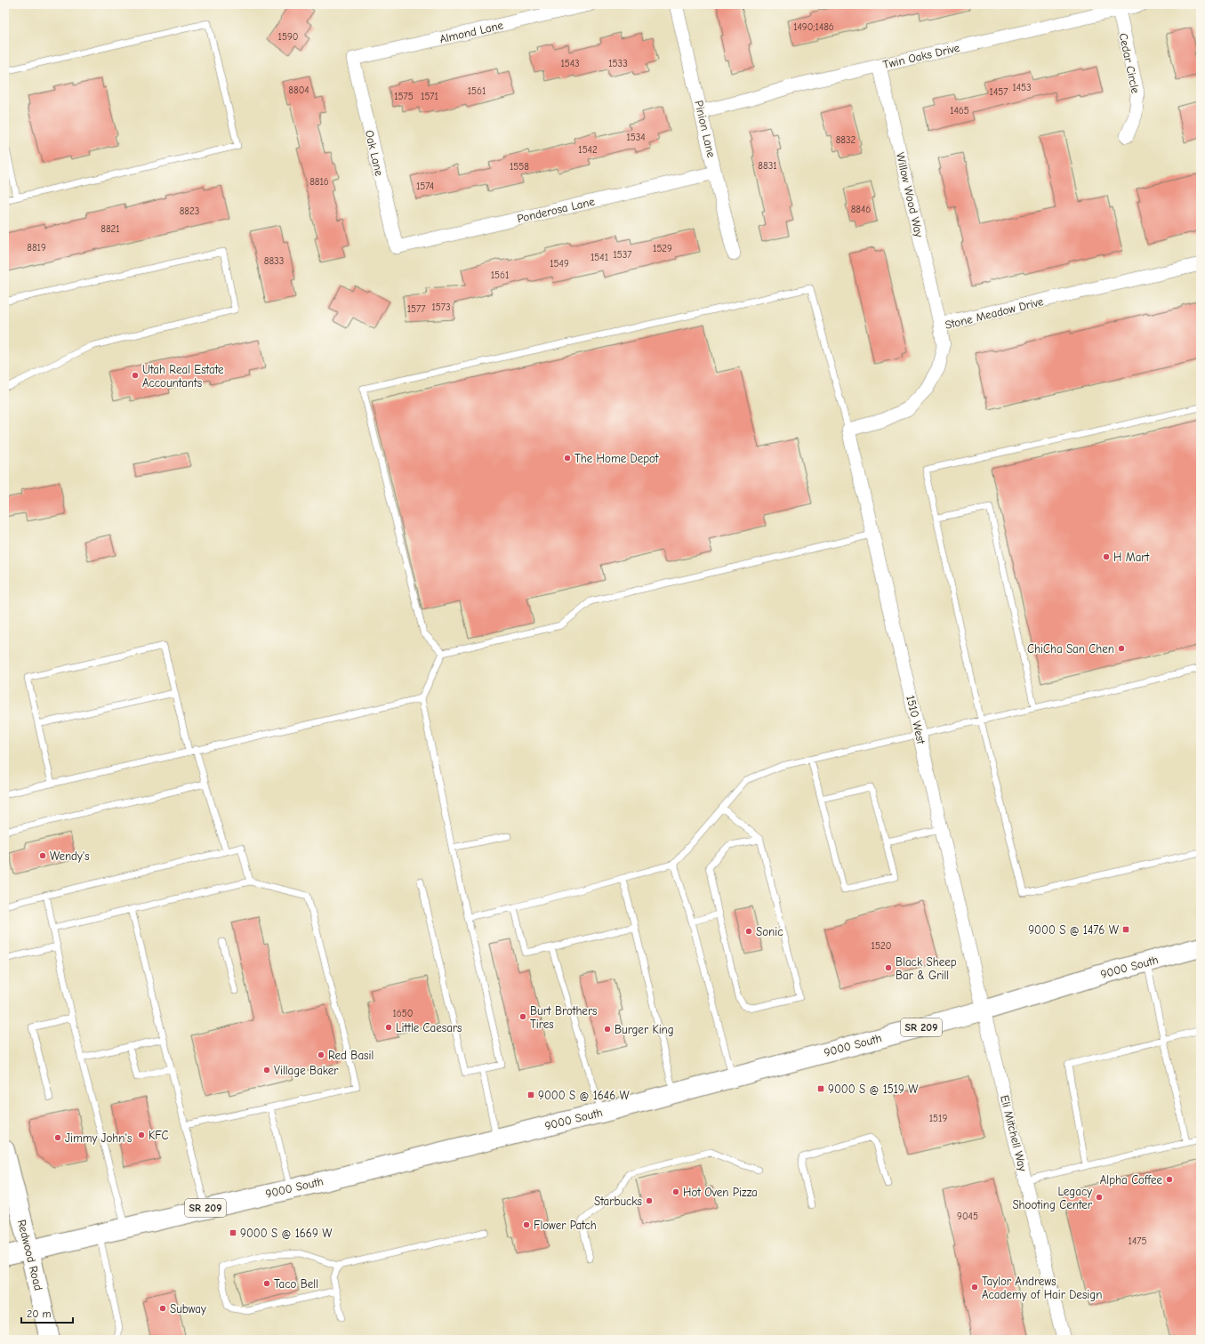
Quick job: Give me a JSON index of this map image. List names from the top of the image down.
{
  "streets": {
    "main road": ["9000 South", "SR 209", "Redwood Road"],
    "street": [
      "Almond Lane",
      "Twin Oaks Drive",
      "Cedar Circle",
      "Pinion Lane",
      "Oak Lane",
      "Willow Wood Way",
      "Ponderosa Lane",
      "Stone Meadow Drive",
      "1510 West",
      "Eli Mitchell Way"
    ]
  },
  "crossings": [
    ["Almond Lane", "Oak Lane"],
    ["Twin Oaks Drive", "Cedar Circle"],
    ["Twin Oaks Drive", "Pinion Lane"],
    ["Twin Oaks Drive", "Willow Wood Way"],
    ["Pinion Lane", "Ponderosa Lane"],
    ["Oak Lane", "Ponderosa Lane"],
    ["Willow Wood Way", "Stone Meadow Drive"],
    ["Stone Meadow Drive", "1510 West"],
    ["1510 West", "9000 South"],
    ["1510 West", "Eli Mitchell Way"],
    ["9000 South", "Eli Mitchell Way"],
    ["9000 South", "Redwood Road"]
  ],
  "places": {
    "other": [
      "Utah Real Estate Accountants",
      "The Home Depot",
      "H Mart",
      "ChiCha San Chen",
      "Wendy's",
      "Sonic",
      "Black Sheep Bar & Grill",
      "Burt Brothers Tires",
      "Little Caesars",
      "Burger King",
      "Red Basil",
      "Village Baker",
      "KFC",
      "Jimmy John's",
      "Alpha Coffee",
      "Hot Oven Pizza",
      "Legacy Shooting Center",
      "Starbucks",
      "Flower Patch",
      "Taco Bell",
      "Taylor Andrews Academy of Hair Design",
      "Subway"
    ],
    "transit": [
      "9000 S @ 1476 W",
      "9000 S @ 1519 W",
      "9000 S @ 1646 W",
      "9000 S @ 1669 W"
    ]
  },
  "house_numbers": [
    "1490;1486",
    "1590",
    "1543",
    "1533",
    "1453",
    "8804",
    "1561",
    "1457",
    "1575",
    "1571",
    "1465",
    "1534",
    "8832",
    "1542",
    "8831",
    "1558",
    "8816",
    "1574",
    "8846",
    "8823",
    "8821",
    "8819",
    "1529",
    "1537",
    "1541",
    "8833",
    "1549",
    "1561",
    "1573",
    "1577",
    "1520",
    "1650",
    "1519",
    "9045",
    "1475"
  ],
  "scale_bar": "20 m"
}
